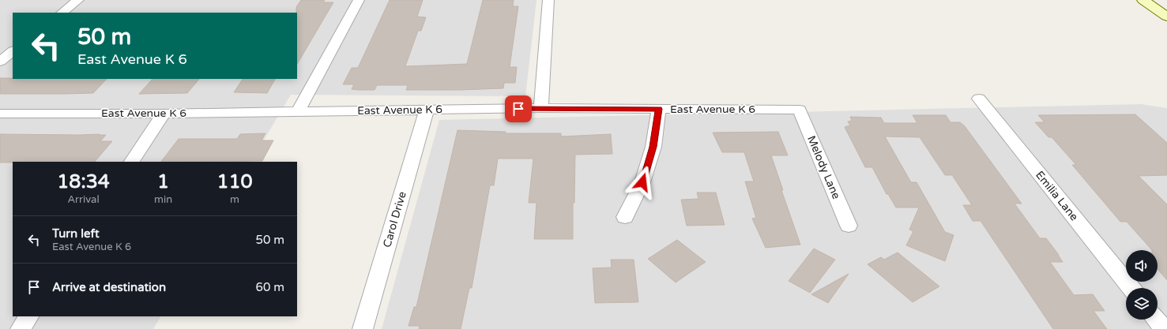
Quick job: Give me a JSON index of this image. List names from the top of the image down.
{
  "streets": {
    "street": [
      "East Avenue K 6",
      "Melody Lane",
      "Emilia Lane",
      "Carol Drive"
    ]
  },
  "crossings": [
    ["East Avenue K 6", "Melody Lane"],
    ["East Avenue K 6", "Carol Drive"]
  ],
  "page": {
    "turn": ["50 m", "East Avenue K 6"],
    "eta": [
      "18:34",
      "Arrival",
      "1",
      "min",
      "110",
      "m"
    ],
    "list": [
      {
        "name": "Turn left",
        "note": "East Avenue K 6",
        "value": "50 m"
      },
      {
        "name": "Arrive at destination",
        "value": "60 m"
      }
    ]
  }
}
